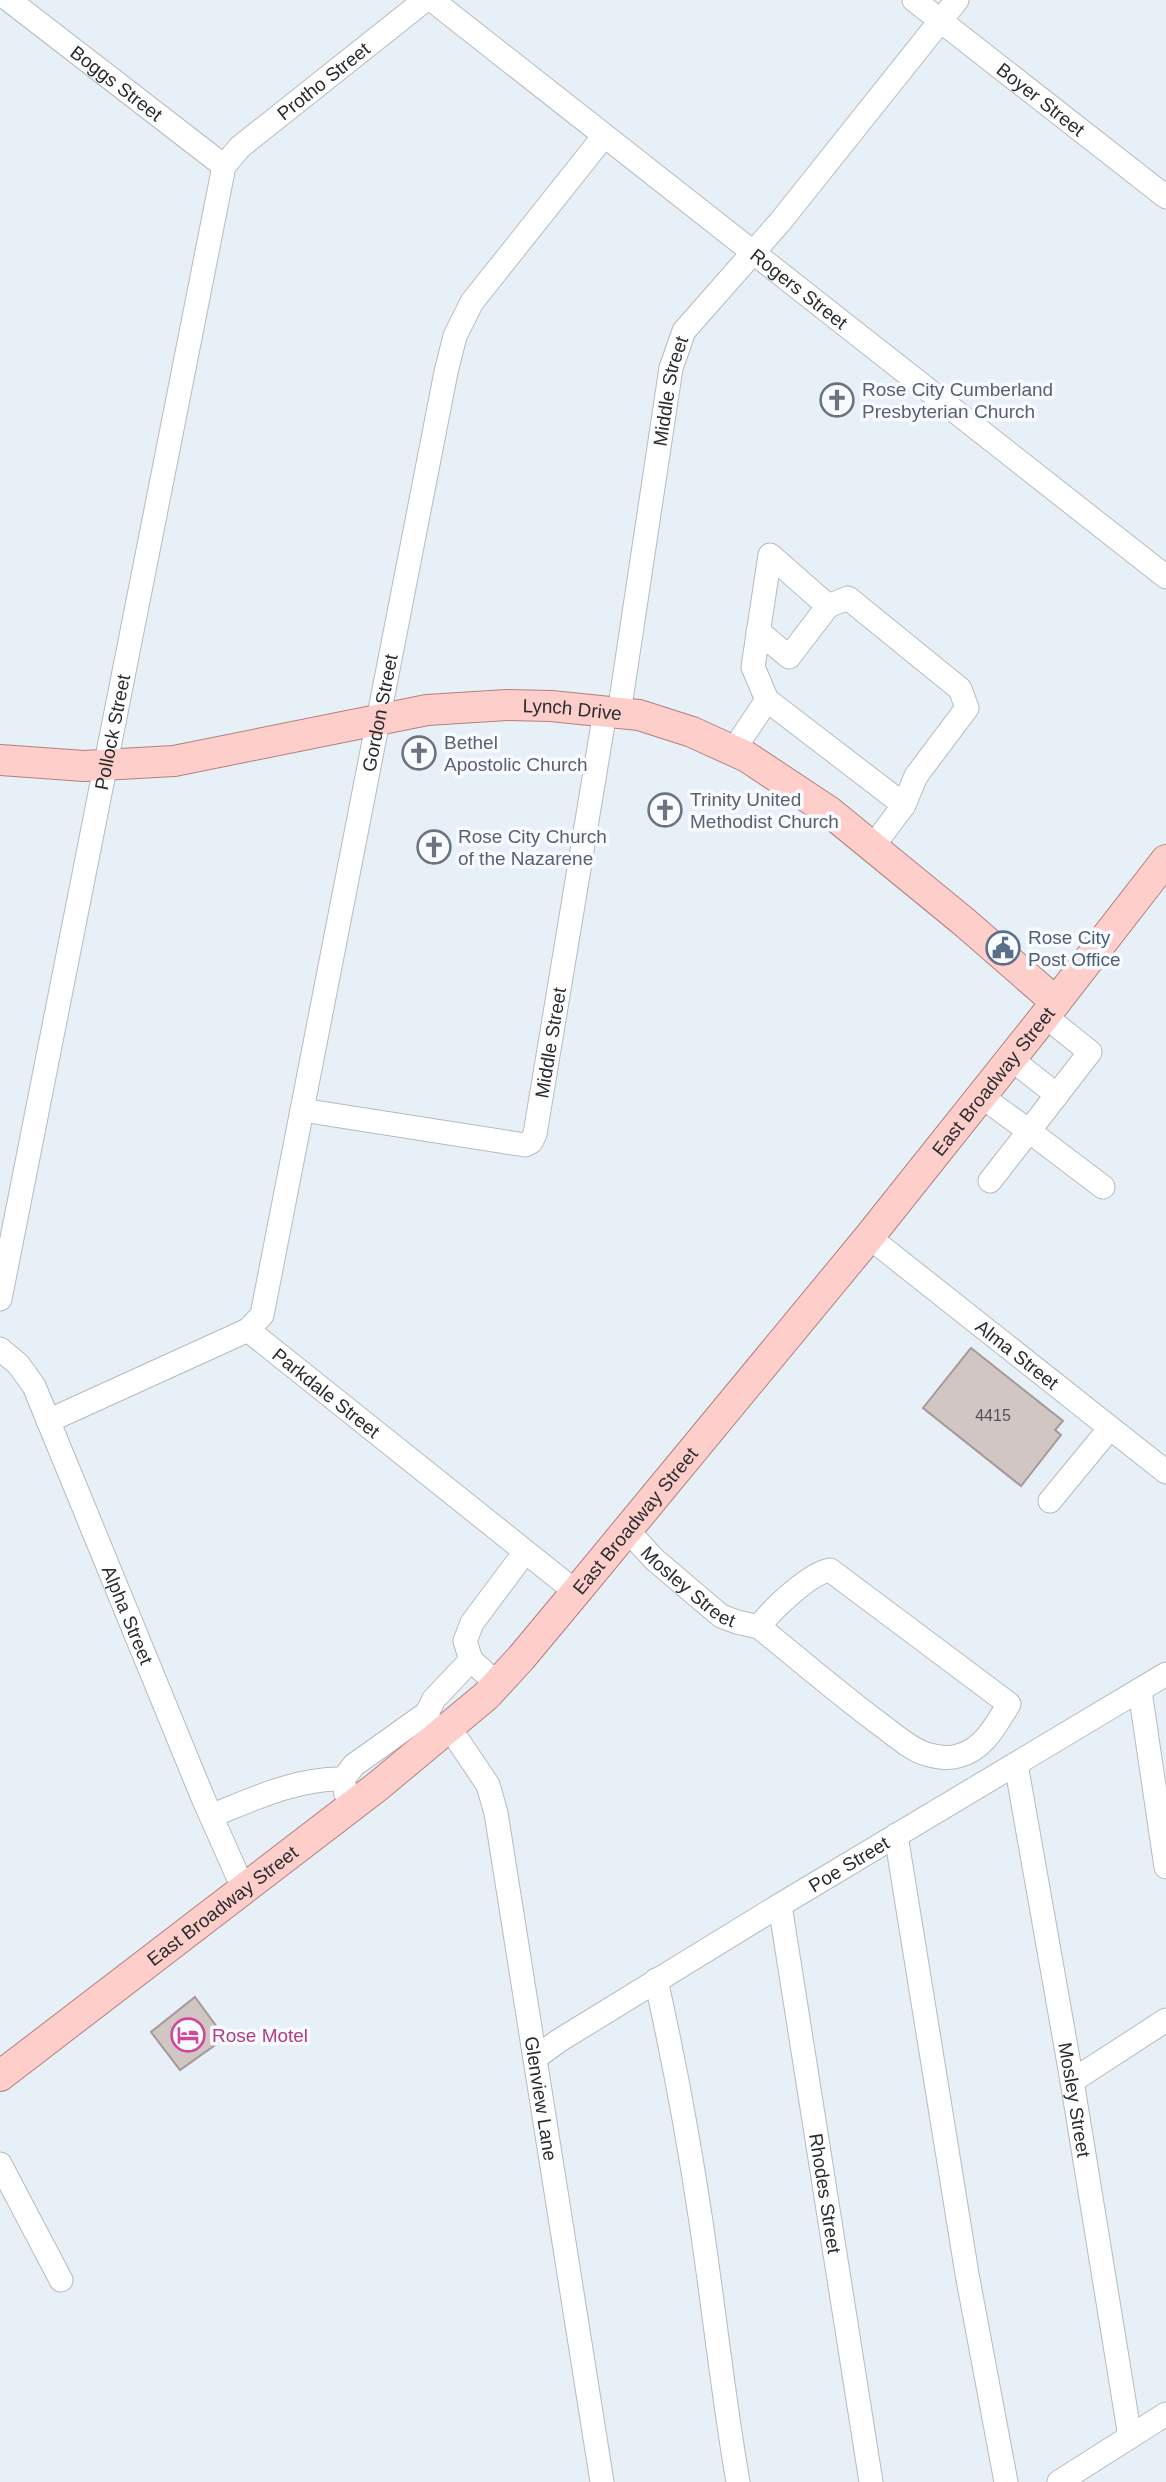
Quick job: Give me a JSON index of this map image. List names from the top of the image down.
{
  "streets": {
    "main road": ["Lynch Drive", "East Broadway Street"],
    "street": [
      "Protho Street",
      "Boggs Street",
      "Boyer Street",
      "Rogers Street",
      "Middle Street",
      "Gordon Street",
      "Pollock Street",
      "Alma Street",
      "Parkdale Street",
      "Mosley Street",
      "Alpha Street",
      "Poe Street",
      "Glenview Lane",
      "Rhodes Street"
    ]
  },
  "crossings": [
    ["Protho Street", "Boggs Street"],
    ["Protho Street", "Pollock Street"],
    ["Boggs Street", "Pollock Street"],
    ["Boyer Street", "Middle Street"],
    ["Rogers Street", "Middle Street"],
    ["Rogers Street", "Gordon Street"],
    ["Middle Street", "Lynch Drive"],
    ["Middle Street", "Gordon Street"],
    ["Lynch Drive", "Gordon Street"],
    ["Lynch Drive", "Pollock Street"],
    ["Lynch Drive", "East Broadway Street"],
    ["Gordon Street", "Parkdale Street"],
    ["East Broadway Street", "Alma Street"],
    ["East Broadway Street", "Parkdale Street"],
    ["East Broadway Street", "Mosley Street"],
    ["East Broadway Street", "Alpha Street"],
    ["East Broadway Street", "Glenview Lane"],
    ["Mosley Street", "Poe Street"],
    ["Poe Street", "Glenview Lane"],
    ["Poe Street", "Rhodes Street"]
  ],
  "places": {
    "church": [
      "Rose City Cumberland Presbyterian Church",
      "Bethel Apostolic Church",
      "Trinity United Methodist Church",
      "Rose City Church of the Nazarene"
    ],
    "public building": ["Rose City Post Office"],
    "hotel": ["Rose Motel"]
  },
  "house_numbers": ["4415"]
}
